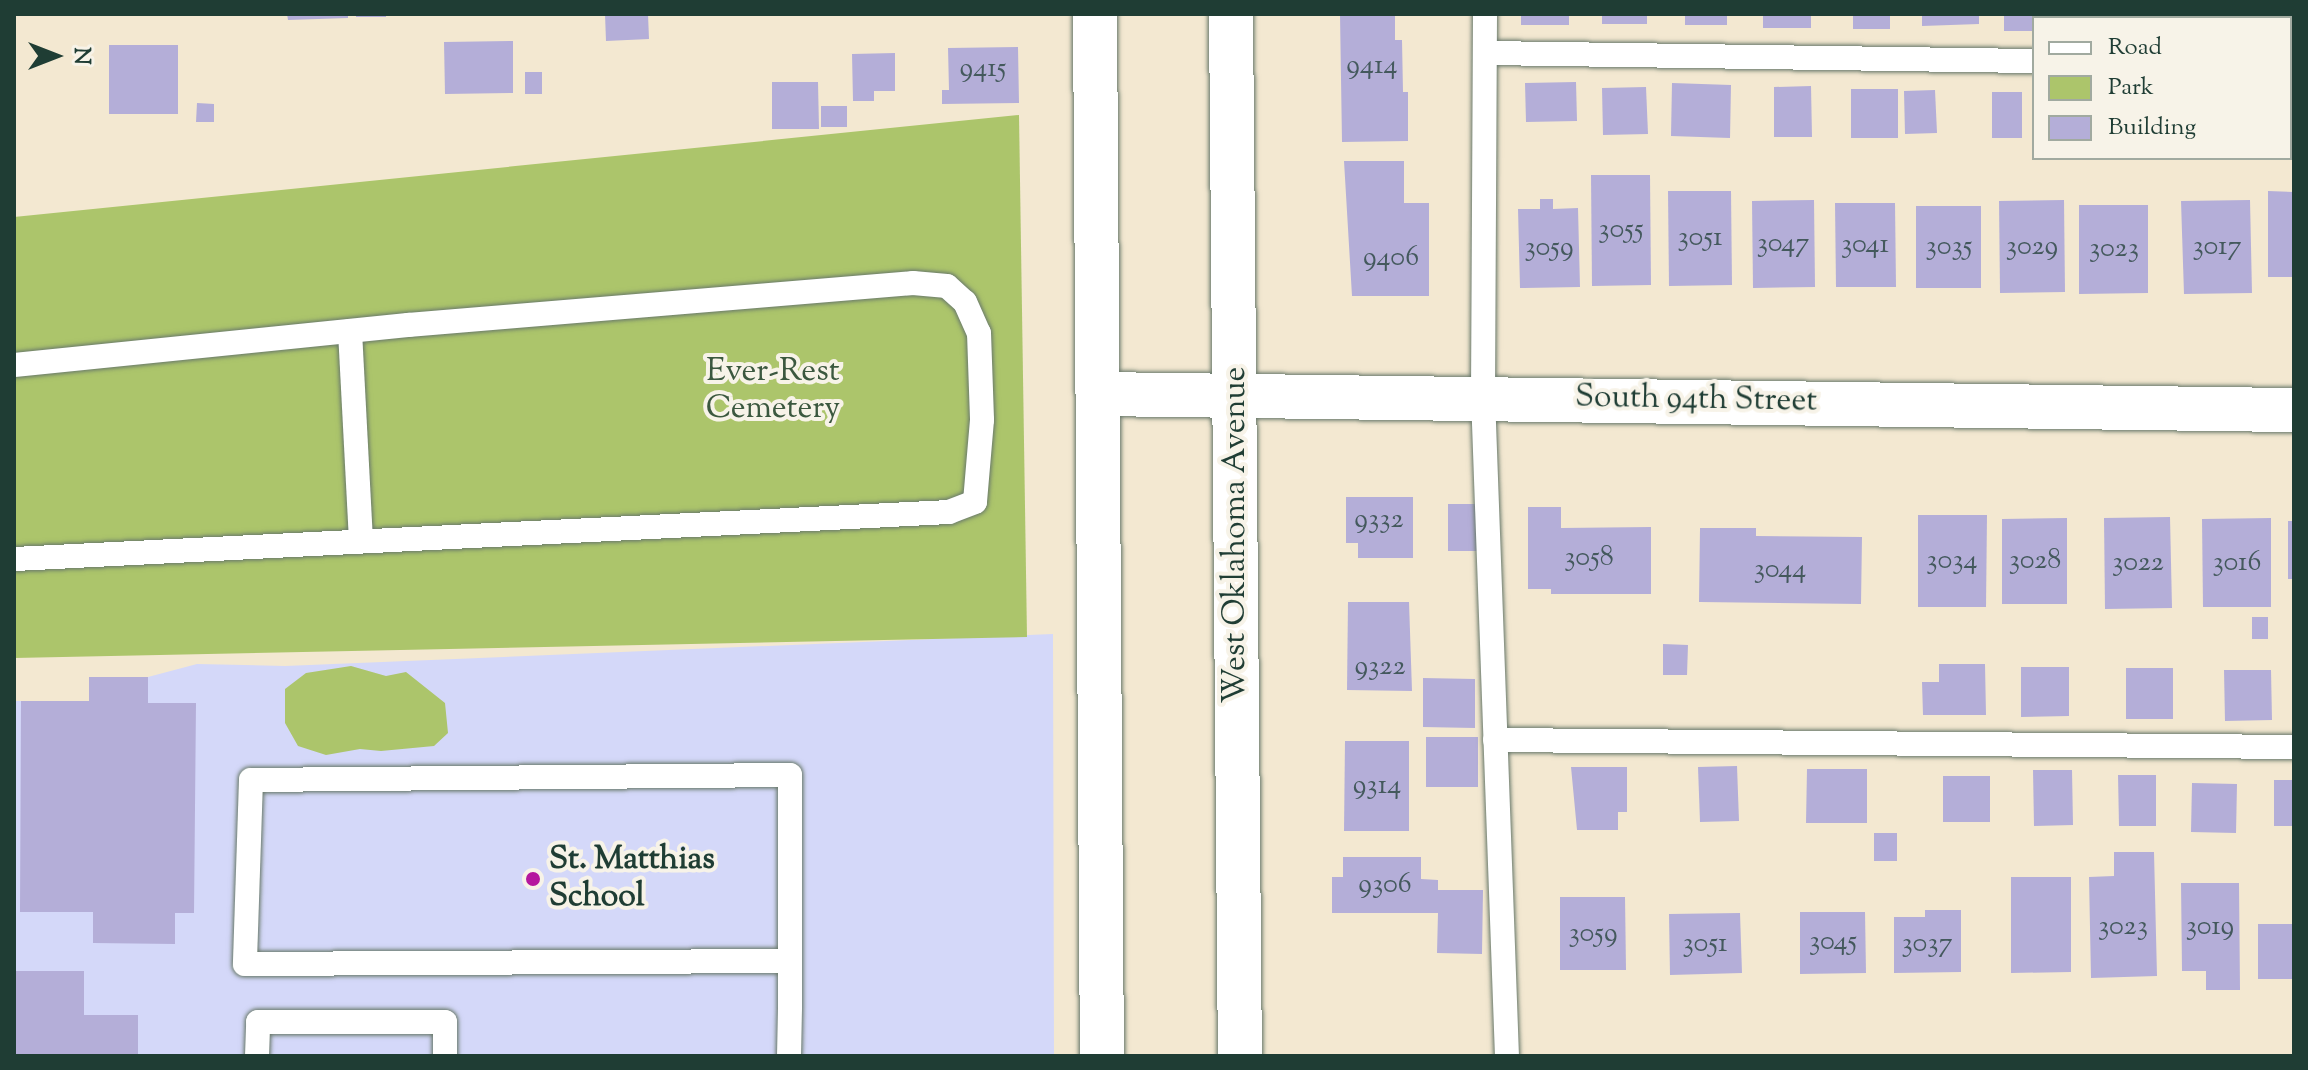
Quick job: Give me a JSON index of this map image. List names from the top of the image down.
{
  "streets": {
    "main road": ["South 94th Street", "West Oklahoma Avenue"]
  },
  "crossings": [
    ["South 94th Street", "West Oklahoma Avenue"]
  ],
  "parks": ["Ever-Rest Cemetery"],
  "places": ["St. Matthias School"],
  "house_numbers": [
    "9414",
    "9415",
    "3055",
    "3051",
    "3047",
    "3041",
    "3035",
    "3029",
    "3017",
    "3059",
    "3023",
    "9406",
    "9332",
    "3058",
    "3034",
    "3028",
    "3022",
    "3016",
    "3044",
    "9322",
    "9314",
    "9306",
    "3023",
    "3019",
    "3059",
    "3045",
    "3051",
    "3037"
  ],
  "legend": ["Road", "Park", "Building"],
  "north": "right"
}
